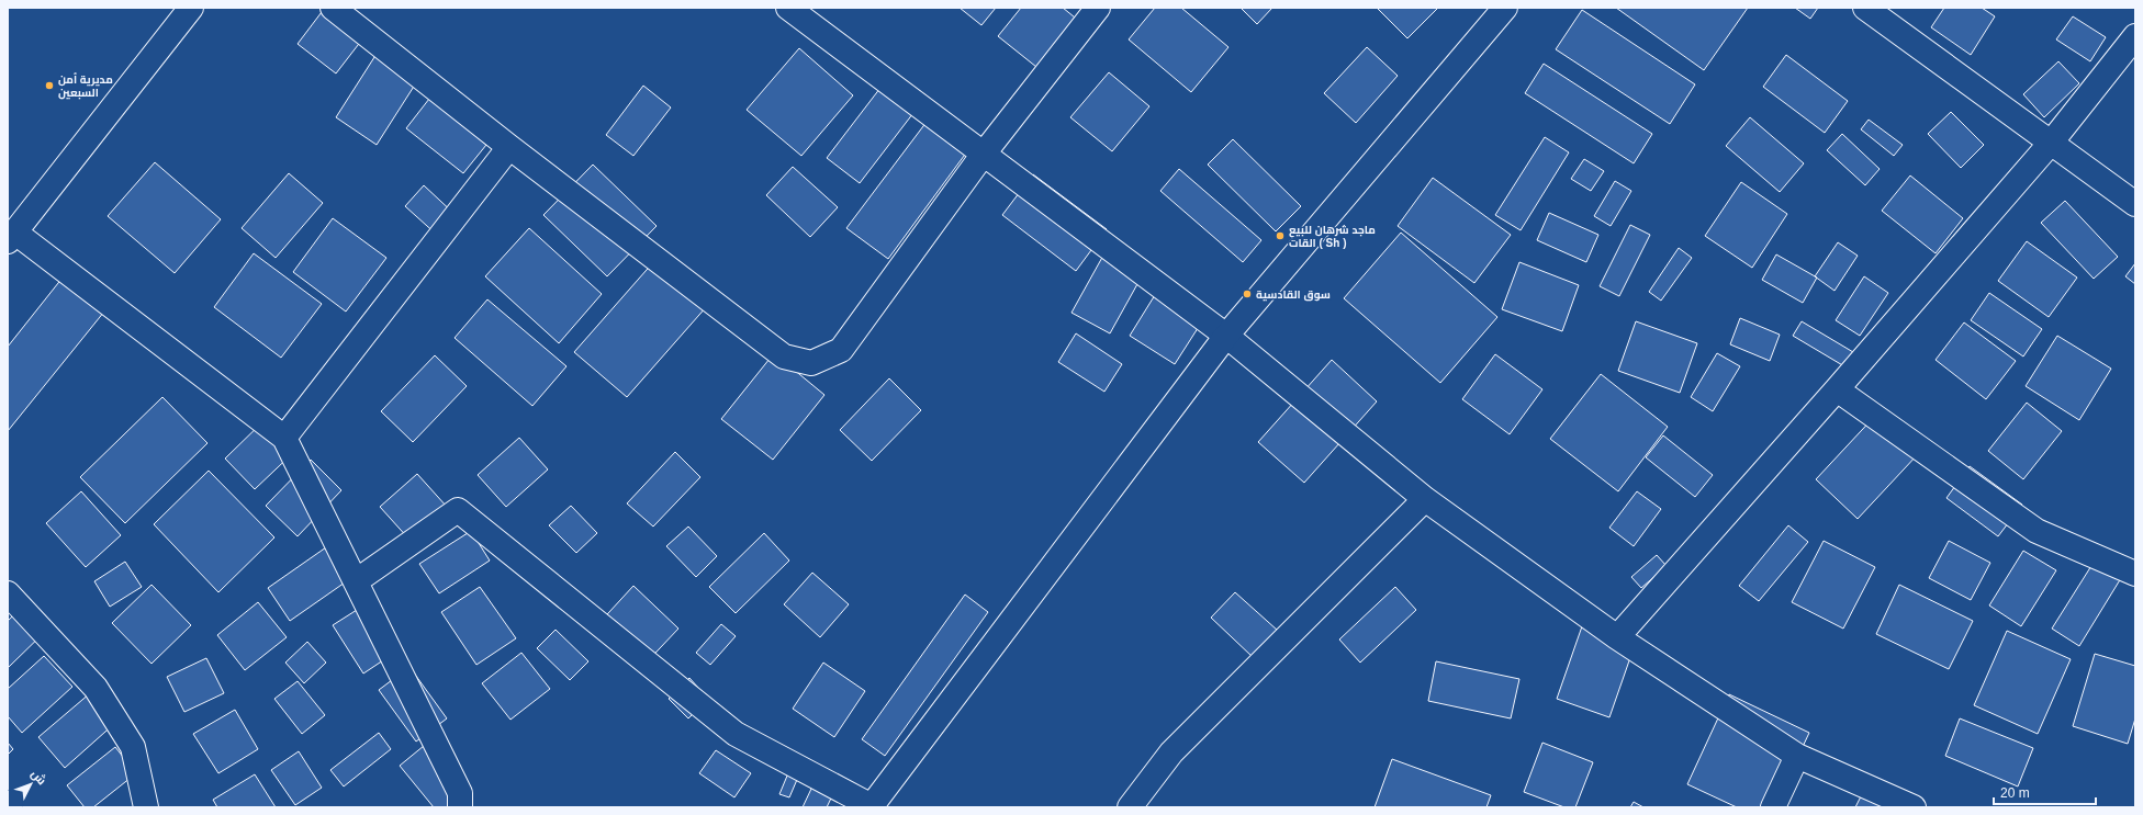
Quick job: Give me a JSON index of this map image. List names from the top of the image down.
{
  "places": ["مديرية أمن السبعين", "ماجد شرهان للبيع القات ( Sh )", "سوق القادسية"],
  "scale_bar": "20 m",
  "north": "top right"
}
